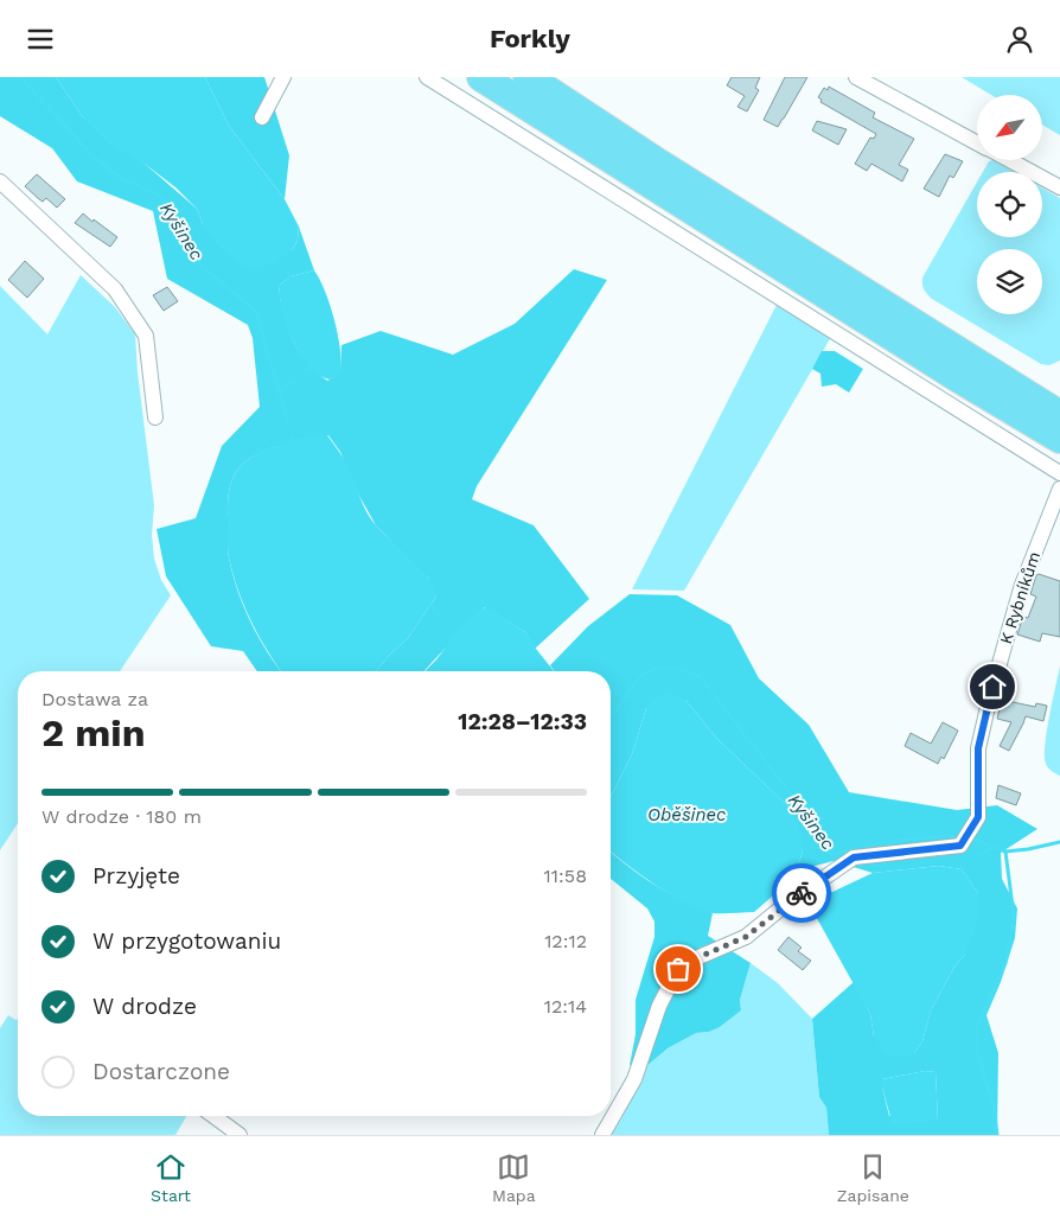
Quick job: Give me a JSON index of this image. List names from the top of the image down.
{
  "streets": {
    "street": ["K Rybníkům"]
  },
  "water": ["Kyšinec", "Oběšinec"],
  "north": "bottom left",
  "page": {
    "header": "Forkly",
    "heading": ["2 min", "Dostawa za", "12:28–12:33"],
    "bar": "W drodze · 180 m",
    "list": [
      ["Przyjęte", "11:58"],
      ["W przygotowaniu", "12:12"],
      ["W drodze", "12:14"],
      "Dostarczone"
    ],
    "tabs": ["Start", "Mapa", "Zapisane"]
  }
}
